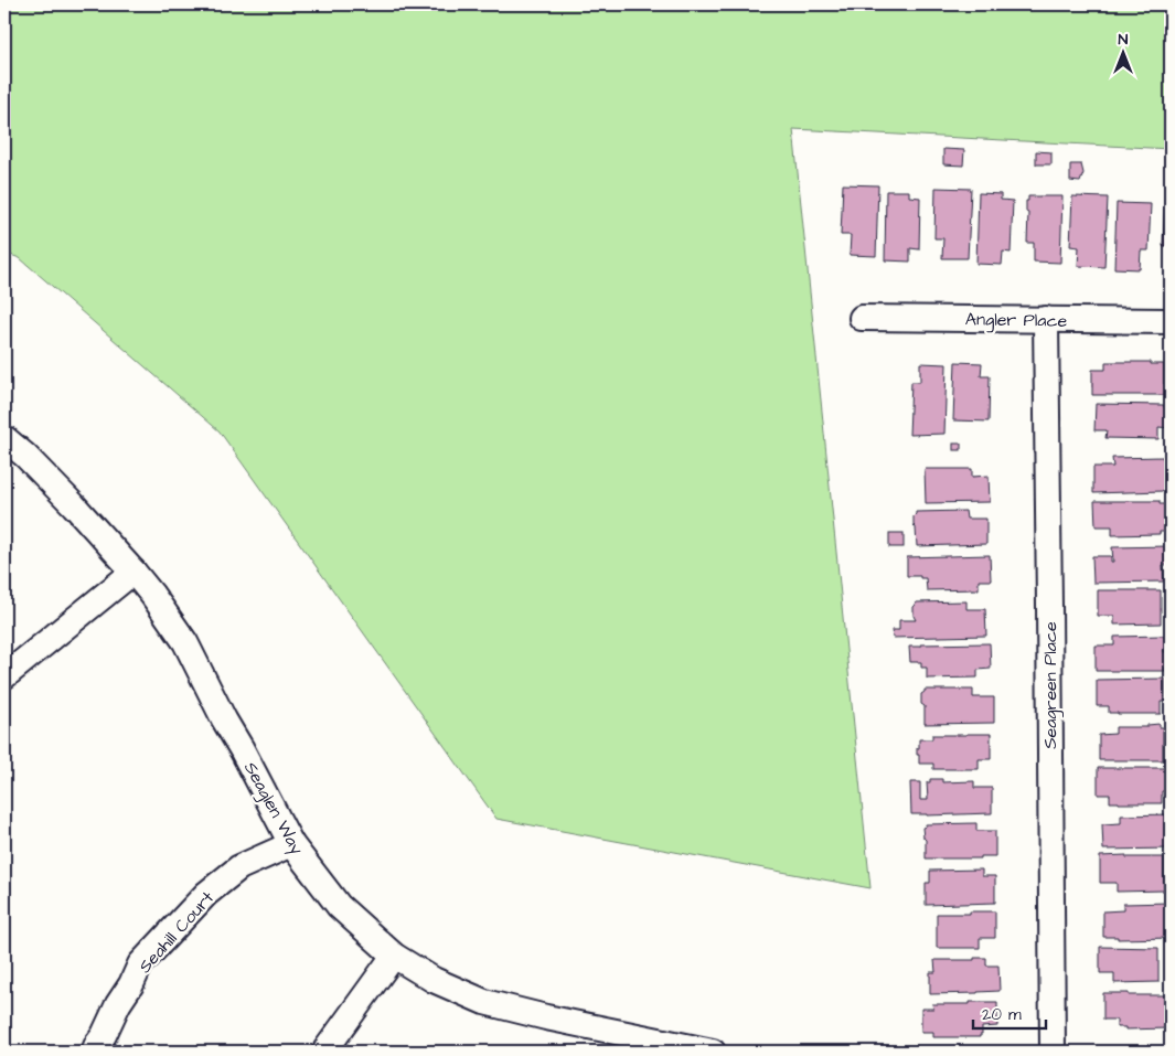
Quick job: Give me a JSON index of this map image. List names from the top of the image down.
{
  "streets": {
    "street": [
      "Angler Place",
      "Seagreen Place",
      "Seaglen Way",
      "Seahill Court"
    ]
  },
  "crossings": [
    ["Angler Place", "Seagreen Place"],
    ["Seaglen Way", "Seahill Court"]
  ],
  "scale_bar": "20 m",
  "north": "top"
}
